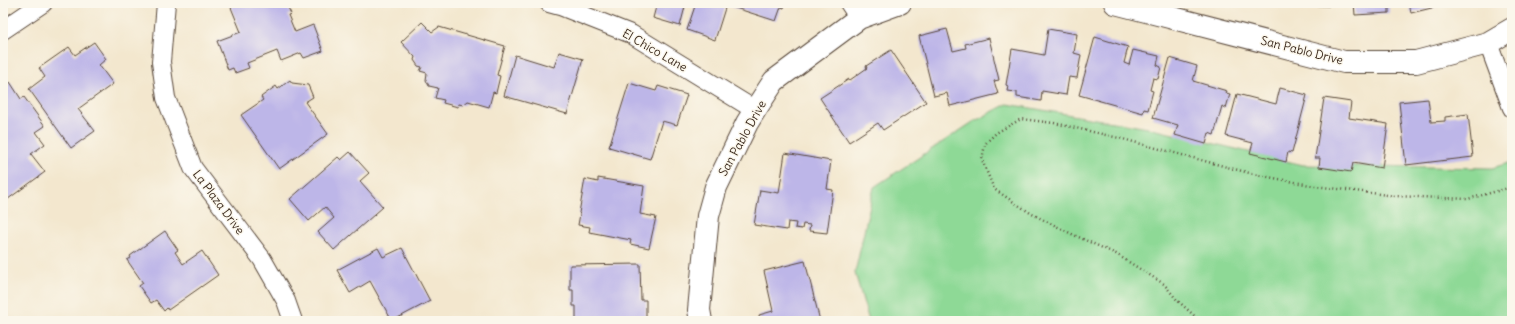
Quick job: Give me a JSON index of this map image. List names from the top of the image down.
{
  "streets": {
    "street": ["El Chico Lane", "San Pablo Drive", "La Plaza Drive"]
  },
  "crossings": [
    ["El Chico Lane", "San Pablo Drive"]
  ]
}
